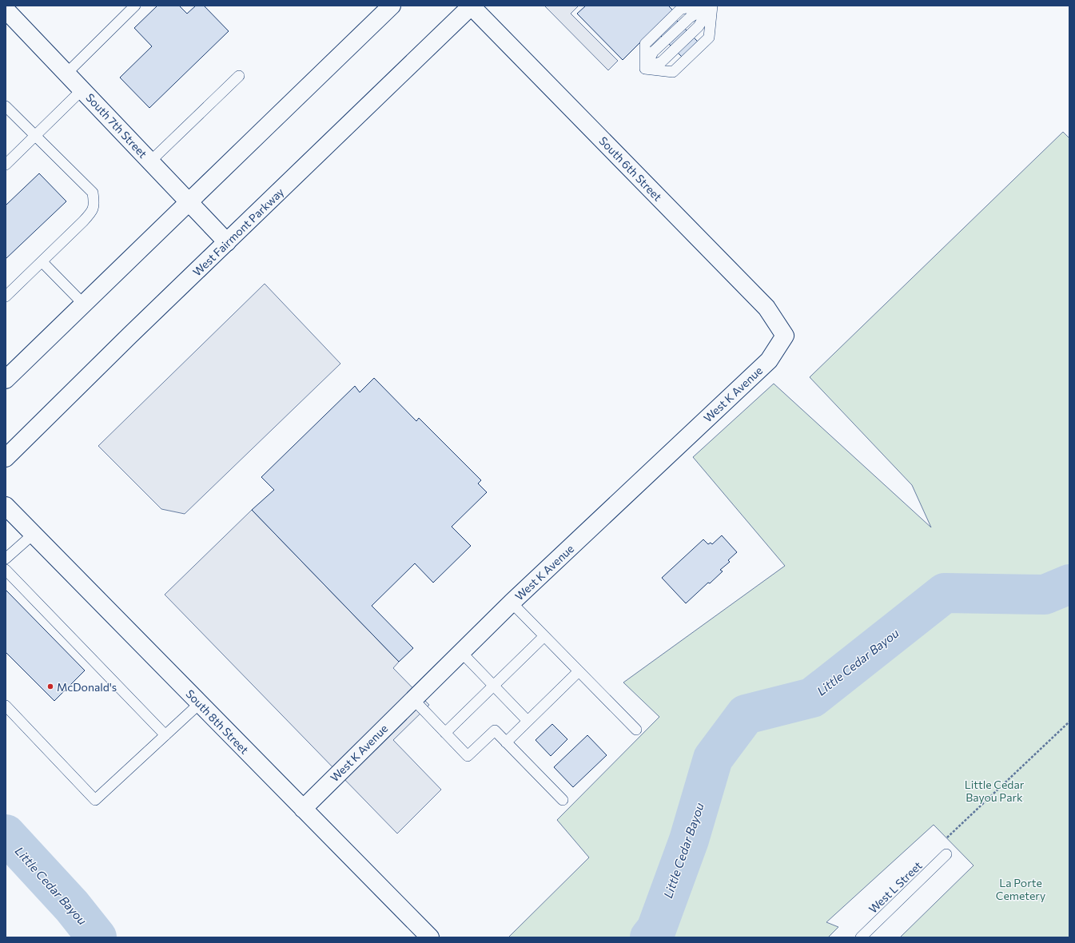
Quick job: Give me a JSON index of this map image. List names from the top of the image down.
{
  "streets": {
    "street": [
      "South 7th Street",
      "South 6th Street",
      "West Fairmont Parkway",
      "West K Avenue",
      "South 8th Street"
    ],
    "lane": ["West L Street"]
  },
  "crossings": [
    ["South 7th Street", "West Fairmont Parkway"],
    ["South 6th Street", "West Fairmont Parkway"],
    ["South 6th Street", "West K Avenue"],
    ["West K Avenue", "South 8th Street"]
  ],
  "water": ["Little Cedar Bayou"],
  "parks": ["Little Cedar Bayou Park", "La Porte Cemetery"],
  "places": ["McDonald's"]
}
